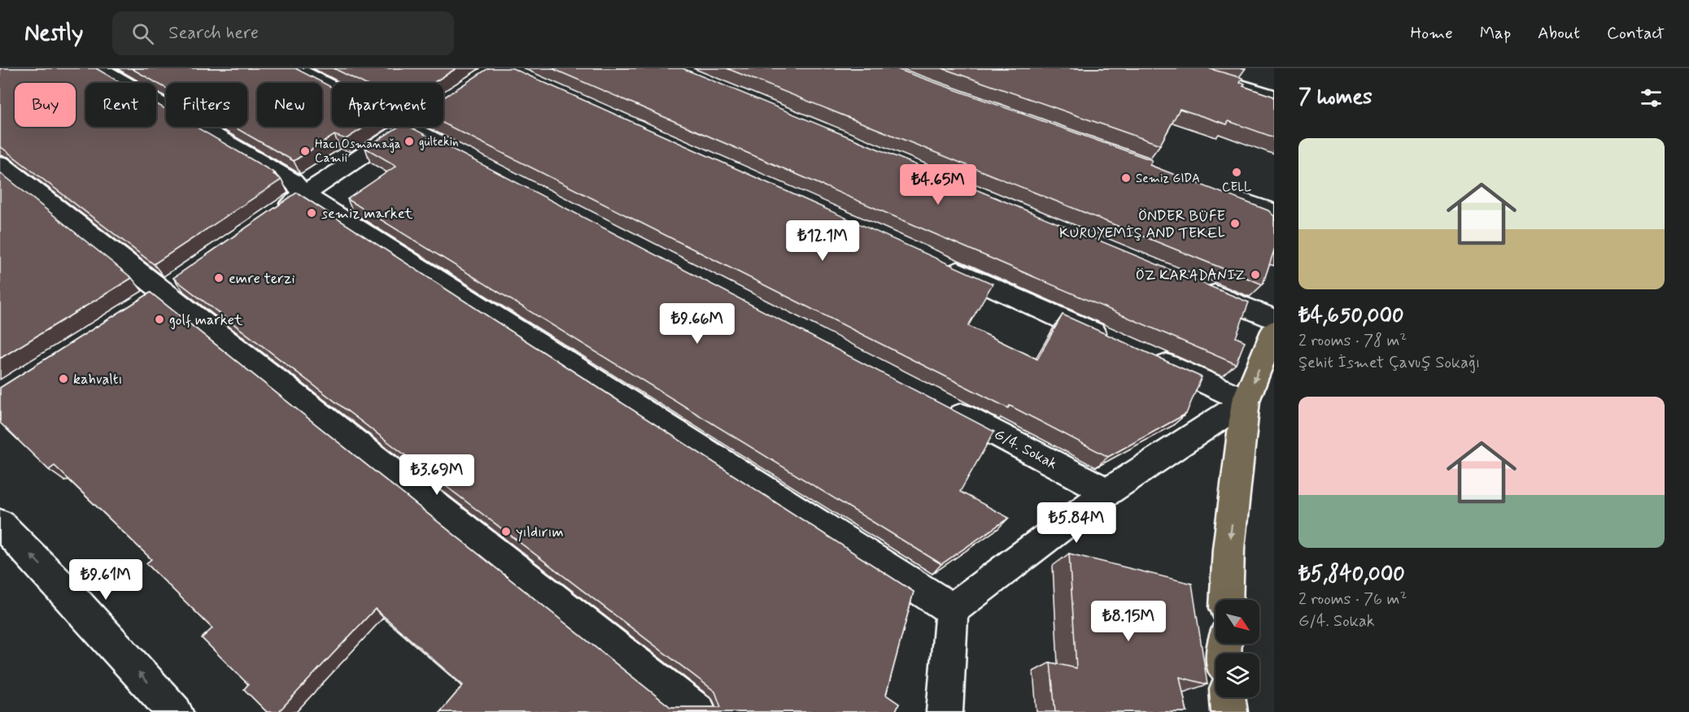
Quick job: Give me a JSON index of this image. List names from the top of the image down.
{
  "streets": {
    "street": ["G/4. Sokak"]
  },
  "places": [
    "gültekin",
    "Hacı Osmanağa Camii",
    "CELL",
    "Semiz GIDA",
    "semiz market",
    "ÖNDER BÜFE KURUYEMİŞ AND TEKEL",
    "ÖZ KARADANIZ",
    "emre terzi",
    "golf market",
    "kahvaltı",
    "yıldırım"
  ],
  "north": "bottom right",
  "page": {
    "header": "Nestly",
    "search": "Search here",
    "nav": [
      "Home",
      "Map",
      "About",
      "Contact"
    ],
    "heading": "7 homes",
    "chip": [
      "Buy",
      "Rent",
      "Filters",
      "New",
      "Apartment"
    ],
    "list": [
      {
        "name": "₺4,650,000",
        "note": "2 rooms · 78 m² · Şehit İsmet Çavuş Sokağı"
      },
      {
        "name": "₺5,840,000",
        "note": "2 rooms · 76 m² · G/4. Sokak"
      }
    ],
    "price": [
      "₺4.65M",
      "₺12.1M",
      "₺9.66M",
      "₺3.69M",
      "₺5.84M",
      "₺9.61M",
      "₺8.15M"
    ]
  }
}
